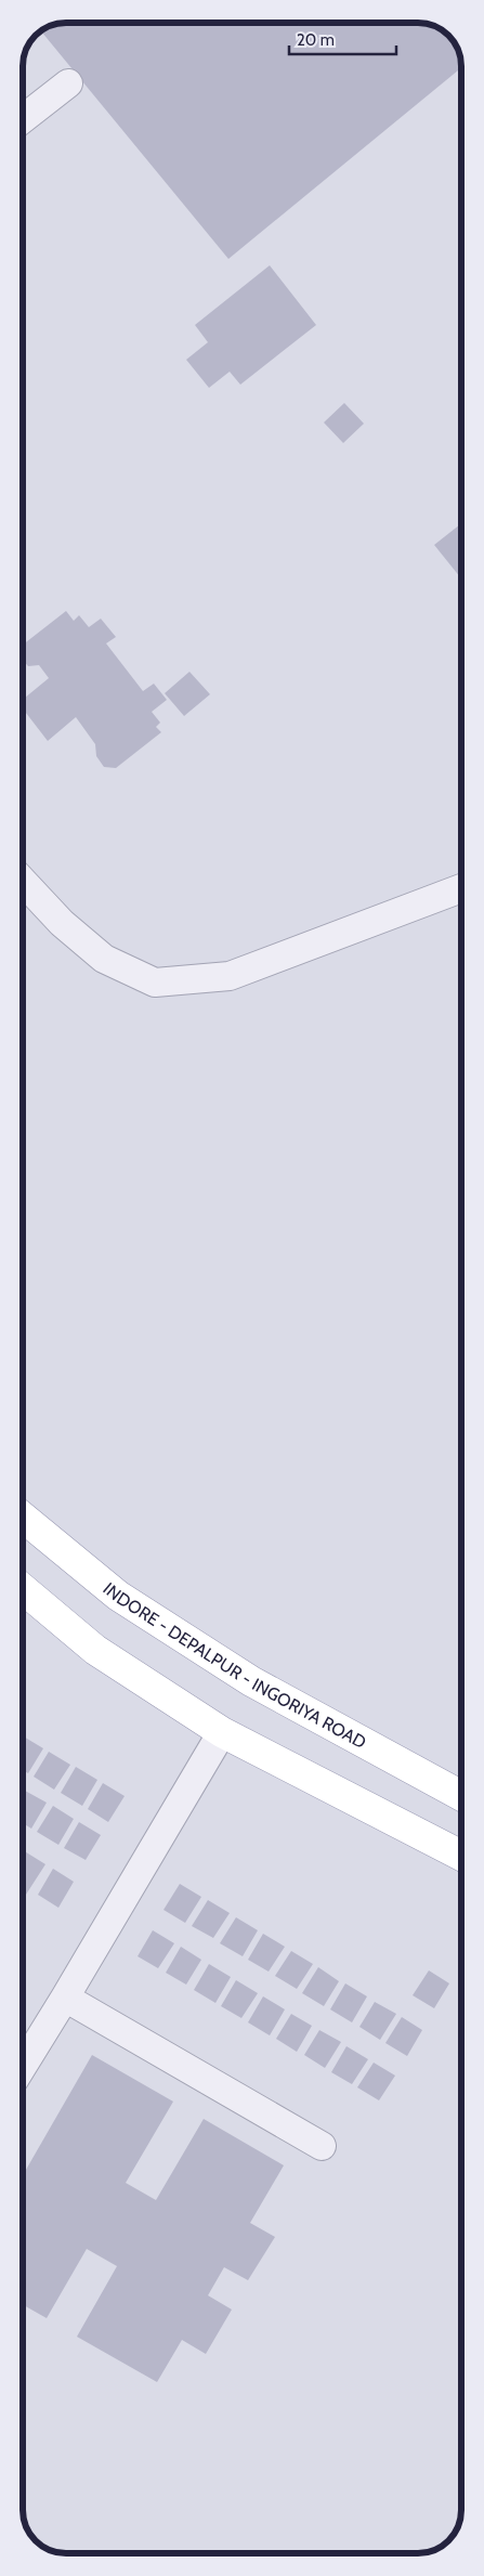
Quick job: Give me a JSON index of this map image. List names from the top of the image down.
{
  "streets": {
    "main road": ["INDORE - DEPALPUR - INGORIYA ROAD"]
  },
  "scale_bar": "20 m"
}
